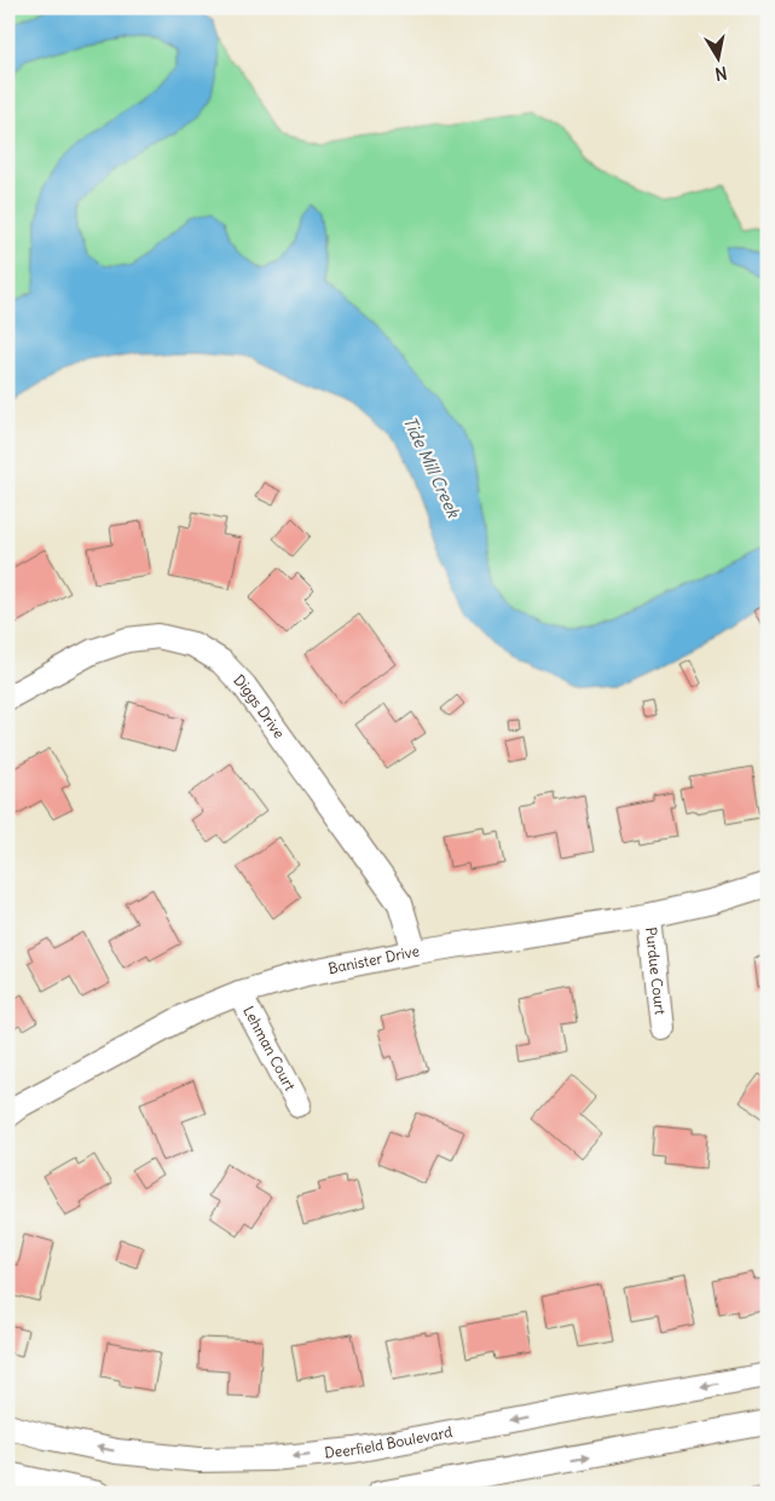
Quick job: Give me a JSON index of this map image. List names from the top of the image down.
{
  "streets": {
    "street": [
      "Diggs Drive",
      "Banister Drive",
      "Purdue Court",
      "Lehman Court",
      "Deerfield Boulevard"
    ]
  },
  "crossings": [
    ["Diggs Drive", "Banister Drive"],
    ["Banister Drive", "Purdue Court"],
    ["Banister Drive", "Lehman Court"]
  ],
  "water": ["Tide Mill Creek"],
  "north": "bottom"
}
